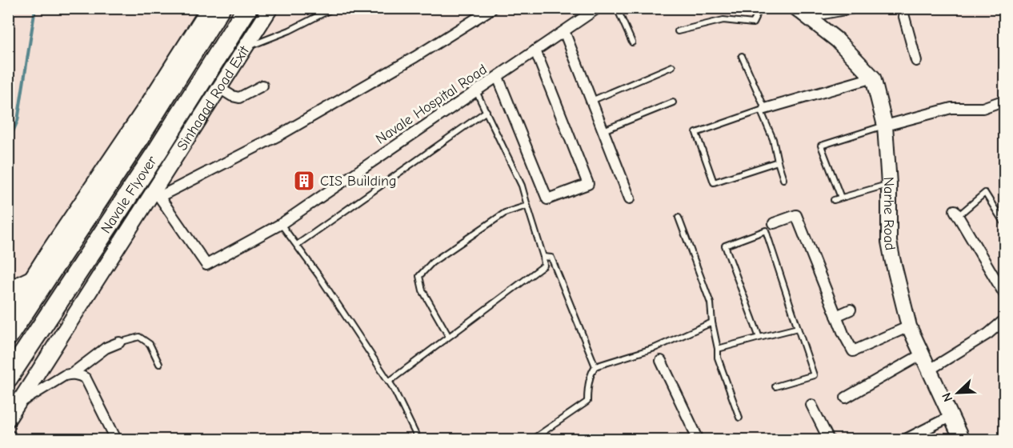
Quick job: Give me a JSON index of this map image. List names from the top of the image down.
{
  "streets": {
    "highway": ["Navale Flyover"],
    "street": ["Sinhagad Road Exit", "Navale Hospital Road", "Narhe Road"]
  },
  "crossings": [
    ["Sinhagad Road Exit", "Navale Hospital Road"]
  ],
  "places": {
    "building": ["CIS Building"]
  },
  "north": "bottom left"
}
